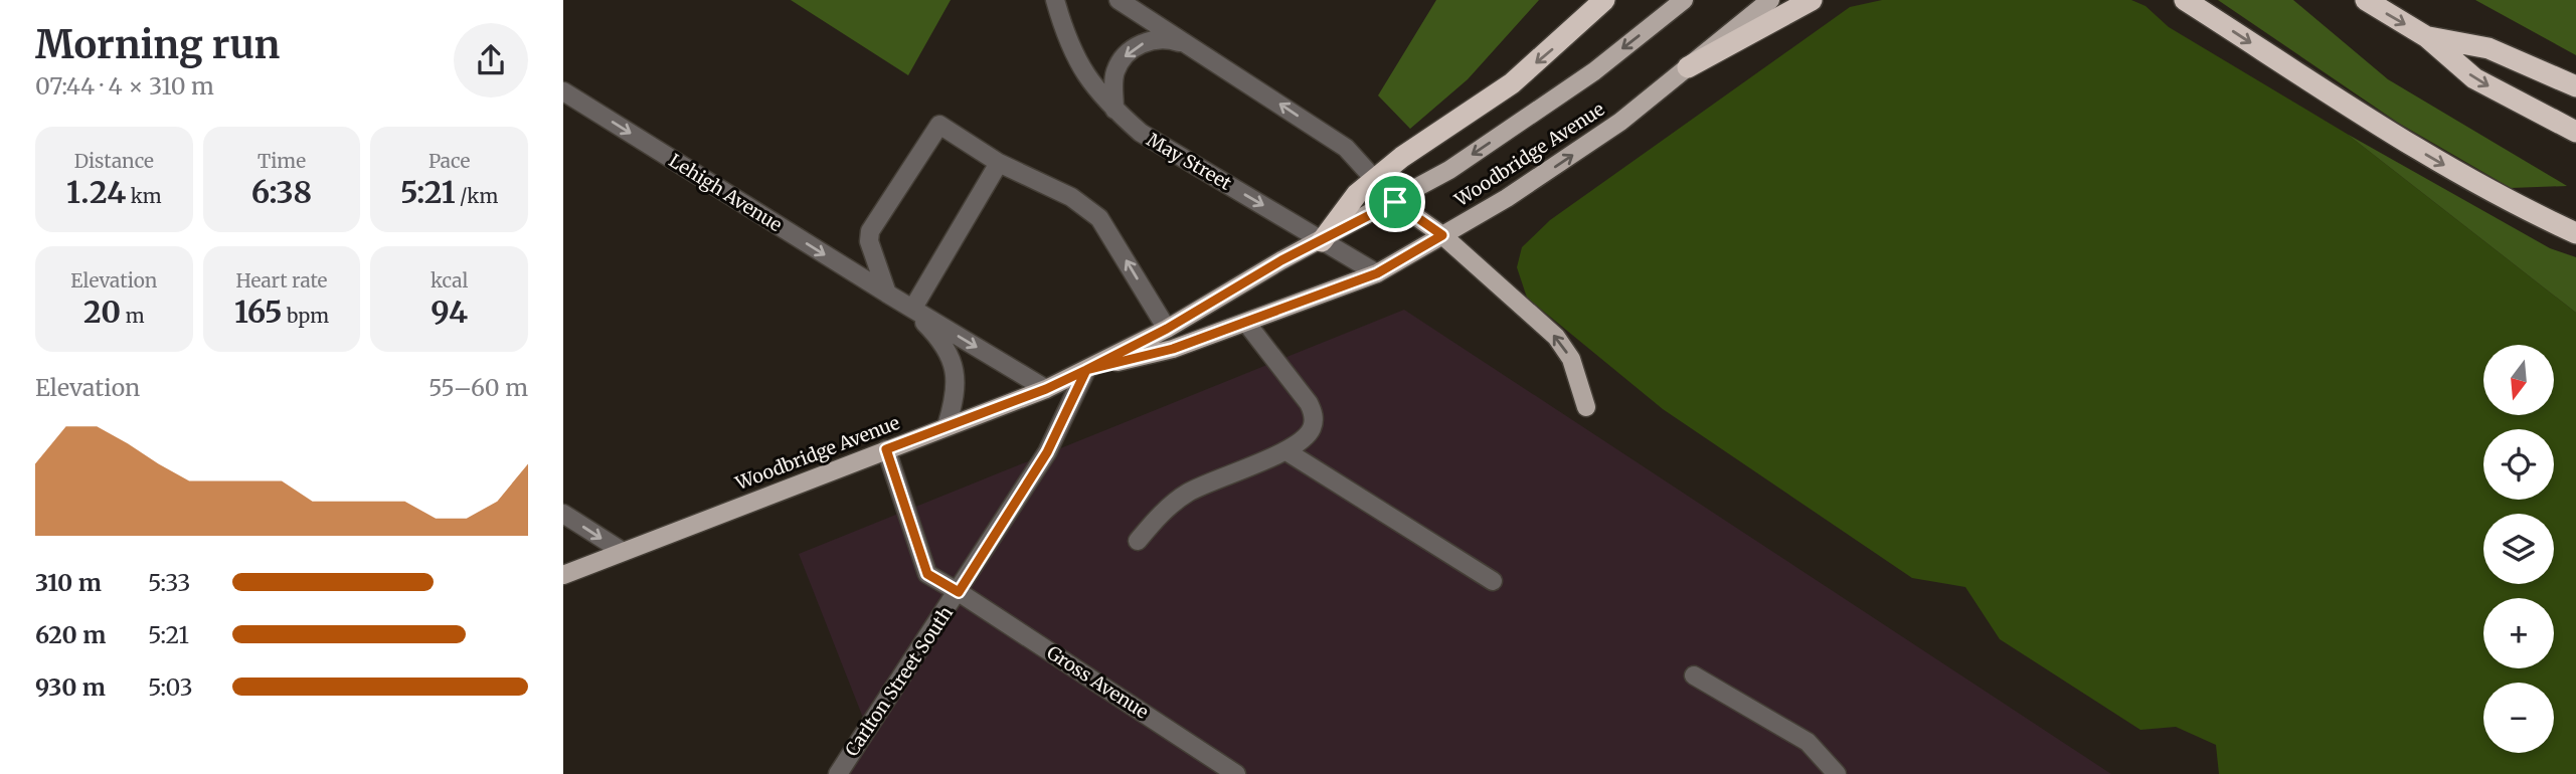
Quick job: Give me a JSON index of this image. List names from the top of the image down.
{
  "streets": {
    "main road": ["Woodbridge Avenue"],
    "street": [
      "May Street",
      "Lehigh Avenue",
      "Carlton Street South",
      "Gross Avenue"
    ]
  },
  "crossings": [
    ["Woodbridge Avenue", "May Street"],
    ["Woodbridge Avenue", "Lehigh Avenue"],
    ["Woodbridge Avenue", "Carlton Street South"],
    ["Woodbridge Avenue", "Gross Avenue"],
    ["Carlton Street South", "Gross Avenue"]
  ],
  "one_way": ["Lehigh Avenue"],
  "north": "bottom",
  "page": {
    "heading": ["Morning run", "07:44 · 4 × 310 m"],
    "stats": [
      ["Distance", "1.24 km"],
      ["Time", "6:38"],
      ["Pace", "5:21 /km"],
      ["Elevation", "20 m"],
      ["Heart rate", "165 bpm"],
      ["kcal", "94"]
    ],
    "map_buttons": ["+", "−"],
    "chart": ["Elevation", "55–60 m"],
    "list": [
      {
        "name": "310 m",
        "note": "5:33"
      },
      {
        "name": "620 m",
        "note": "5:21"
      },
      {
        "name": "930 m",
        "note": "5:03"
      }
    ]
  }
}
